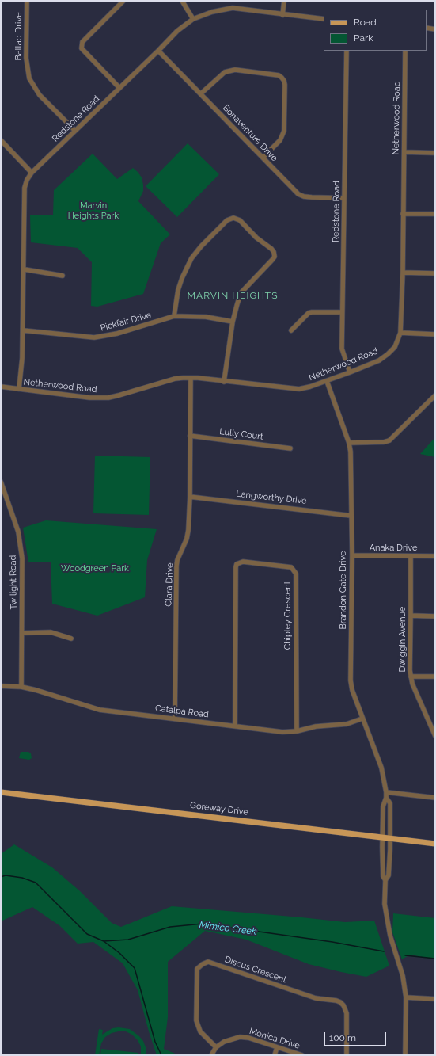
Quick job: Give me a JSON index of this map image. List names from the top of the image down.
{
  "streets": {
    "main road": ["Goreway Drive"],
    "street": [
      "Ballad Drive",
      "Netherwood Road",
      "Redstone Road",
      "Bonaventure Drive",
      "Pickfair Drive",
      "Lully Court",
      "Langworthy Drive",
      "Anaka Drive",
      "Twilight Road",
      "Clara Drive",
      "Brandon Gate Drive",
      "Chipley Crescent",
      "Dwiggin Avenue",
      "Catalpa Road",
      "Discus Crescent",
      "Monica Drive"
    ]
  },
  "crossings": [
    ["Ballad Drive", "Redstone Road"],
    ["Netherwood Road", "Redstone Road"],
    ["Netherwood Road", "Clara Drive"],
    ["Netherwood Road", "Brandon Gate Drive"],
    ["Redstone Road", "Bonaventure Drive"],
    ["Redstone Road", "Pickfair Drive"],
    ["Lully Court", "Clara Drive"],
    ["Langworthy Drive", "Clara Drive"],
    ["Langworthy Drive", "Brandon Gate Drive"],
    ["Anaka Drive", "Brandon Gate Drive"],
    ["Anaka Drive", "Dwiggin Avenue"],
    ["Twilight Road", "Catalpa Road"],
    ["Clara Drive", "Catalpa Road"],
    ["Brandon Gate Drive", "Catalpa Road"],
    ["Brandon Gate Drive", "Goreway Drive"],
    ["Chipley Crescent", "Catalpa Road"],
    ["Discus Crescent", "Monica Drive"]
  ],
  "districts": ["MARVIN HEIGHTS"],
  "water": ["Mimico Creek"],
  "parks": ["Marvin Heights Park", "Woodgreen Park"],
  "legend": ["Road", "Park"],
  "scale_bar": "100 m"
}
